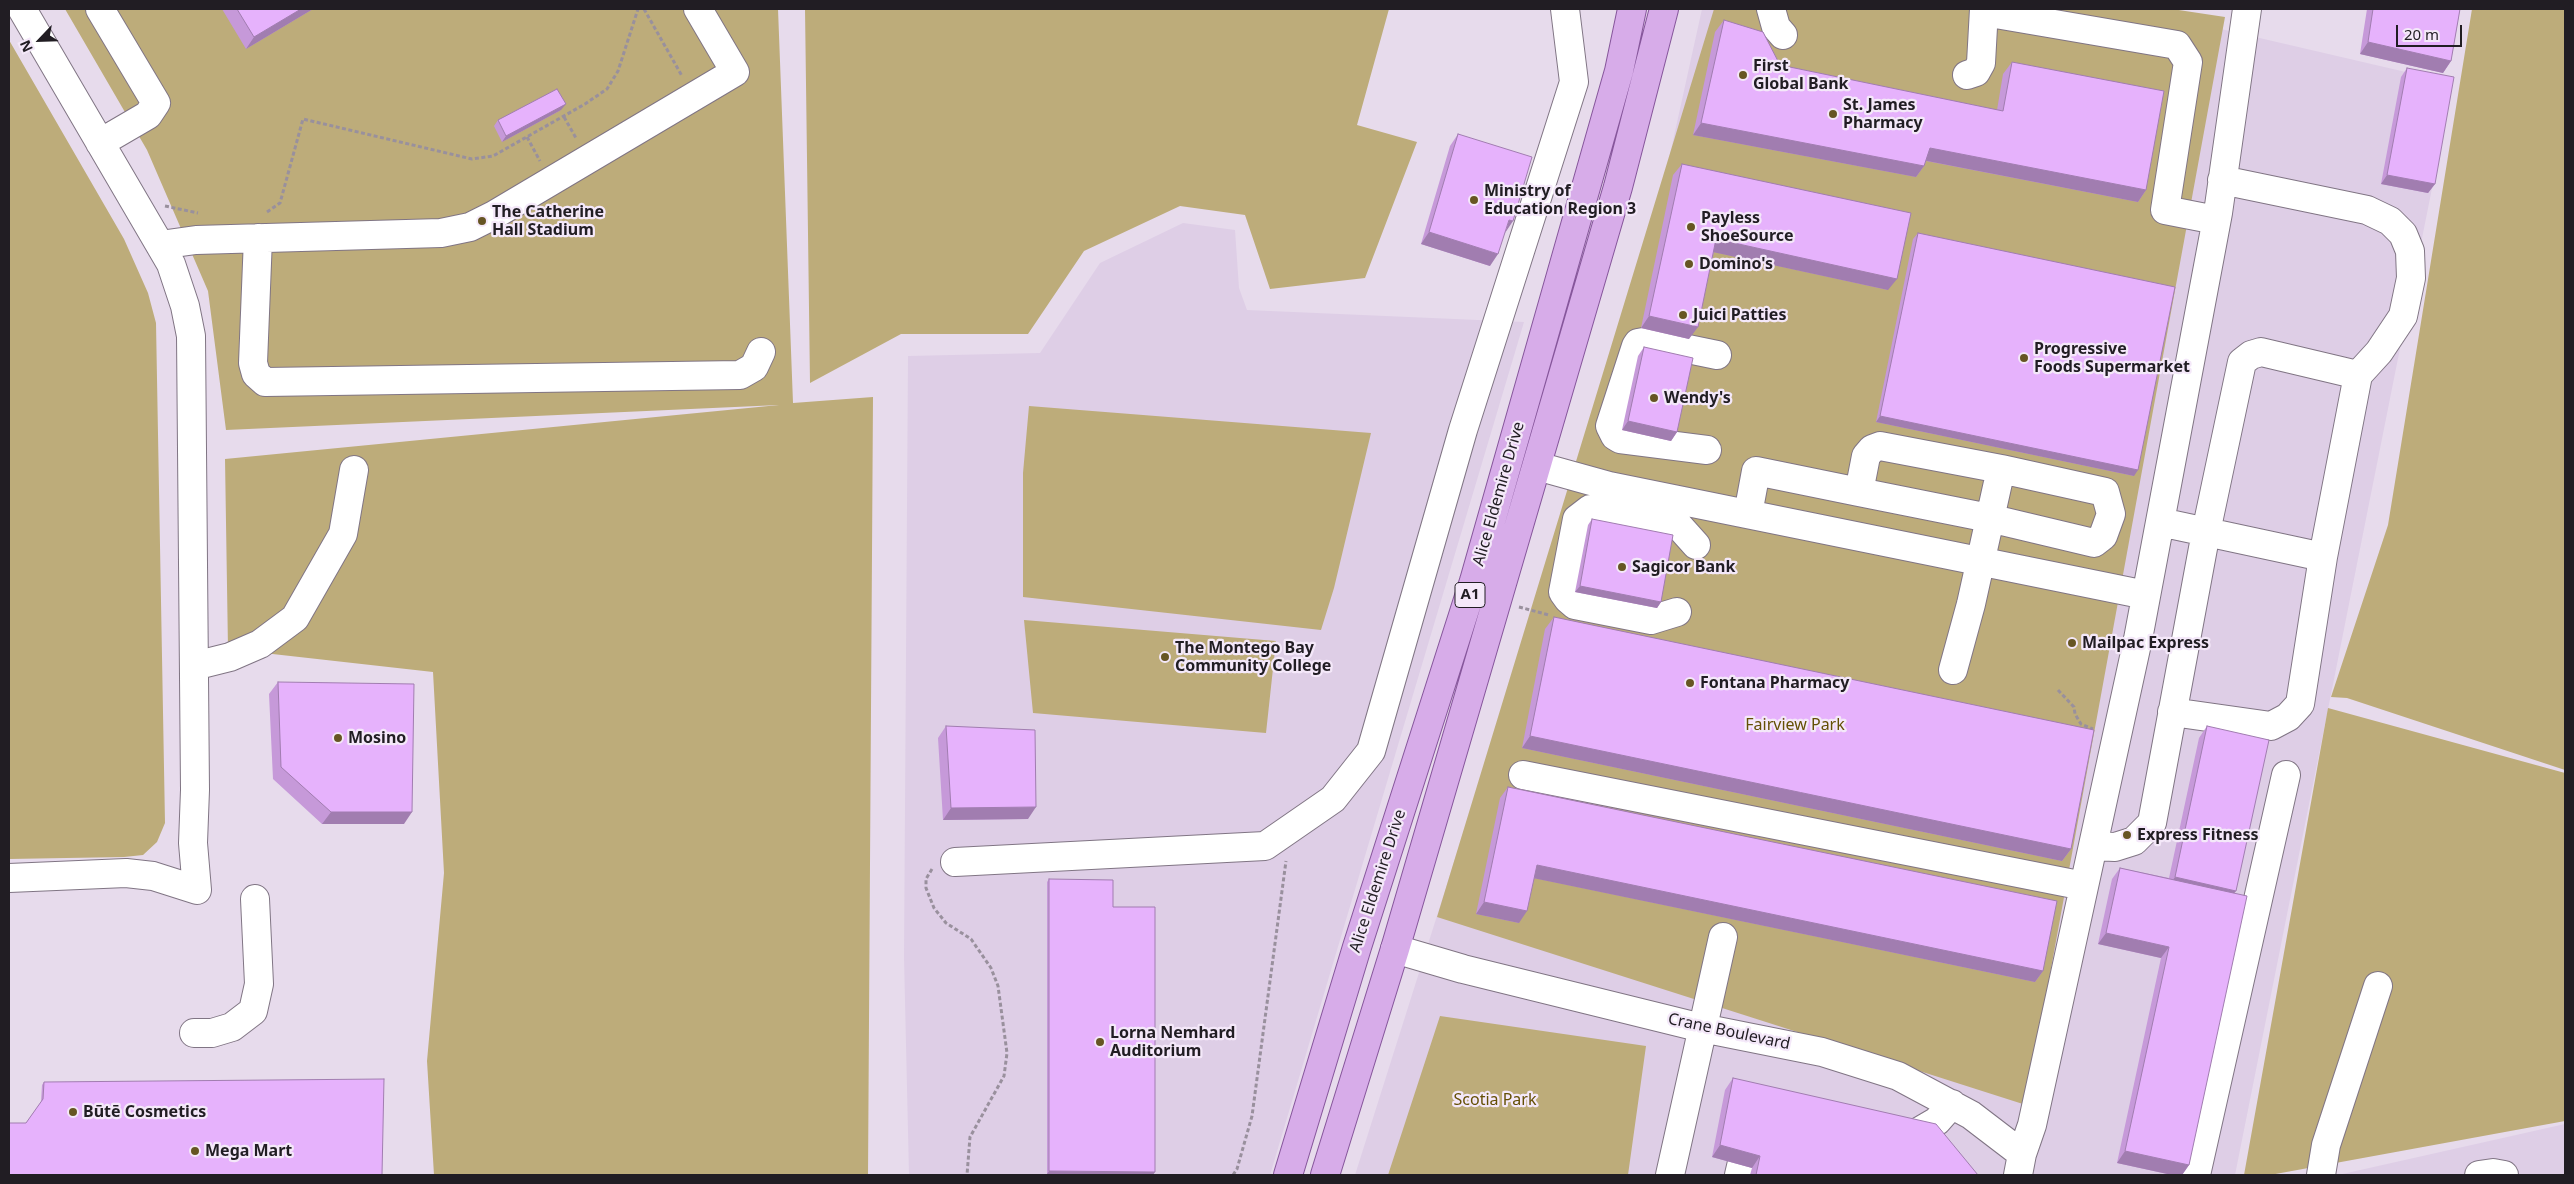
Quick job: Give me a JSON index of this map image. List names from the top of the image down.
{
  "streets": {
    "main road": ["Alice Eldemire Drive", "A1"],
    "lane": ["Crane Boulevard"]
  },
  "crossings": [
    ["Alice Eldemire Drive", "Crane Boulevard"]
  ],
  "parks": ["Fairview Park", "Scotia Park"],
  "places": [
    "First Global Bank",
    "St. James Pharmacy",
    "Ministry of Education Region 3",
    "The Catherine Hall Stadium",
    "Payless ShoeSource",
    "Domino's",
    "Juici Patties",
    "Progressive Foods Supermarket",
    "Wendy's",
    "Sagicor Bank",
    "Mailpac Express",
    "The Montego Bay Community College",
    "Fontana Pharmacy",
    "Mosino",
    "Express Fitness",
    "Lorna Nemhard Auditorium",
    "Būtē Cosmetics",
    "Mega Mart"
  ],
  "scale_bar": "20 m",
  "north": "bottom left"
}
